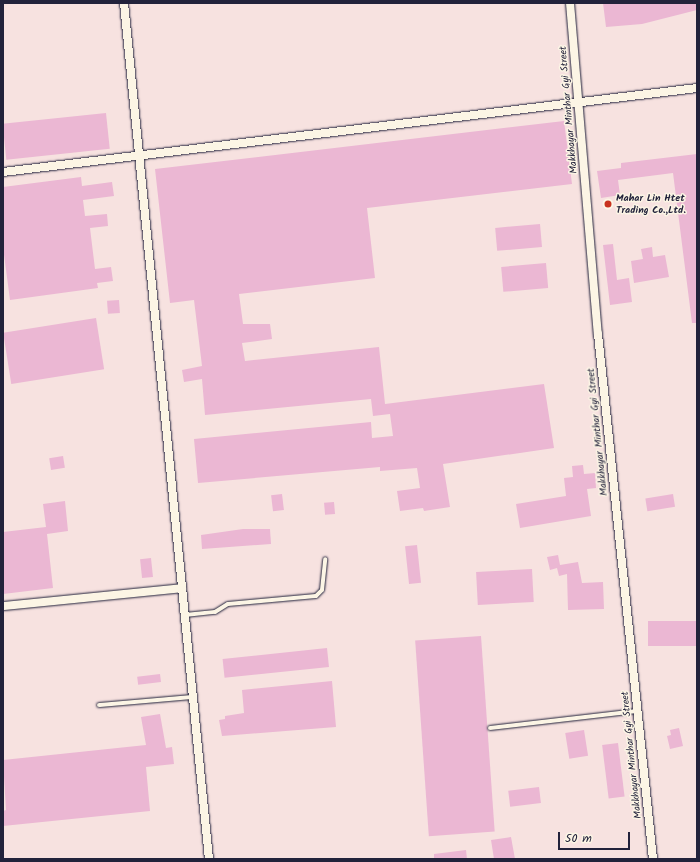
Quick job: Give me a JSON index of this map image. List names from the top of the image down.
{
  "streets": {
    "street": ["Makkhayar Minthar Gyi Street"]
  },
  "places": ["Mahar Lin Htet Trading Co.,Ltd."],
  "scale_bar": "50 m"
}
